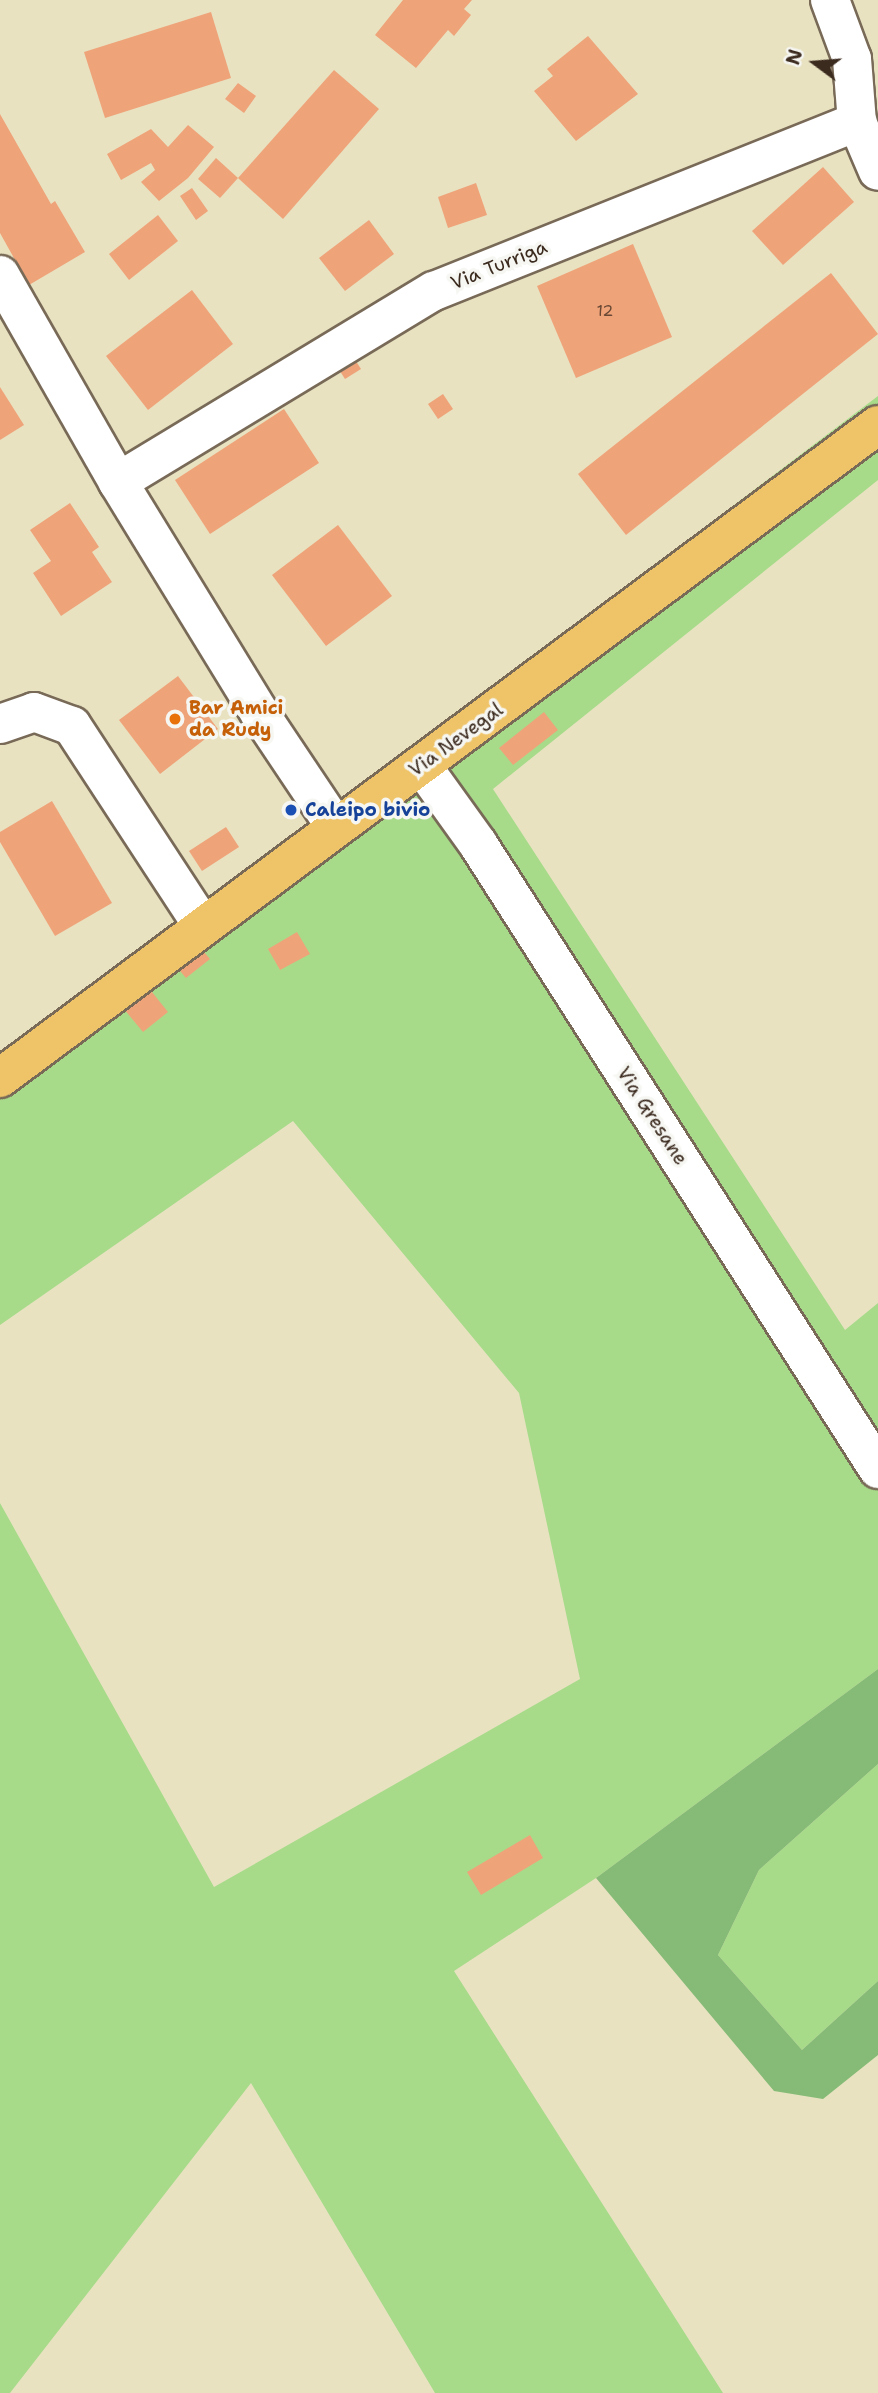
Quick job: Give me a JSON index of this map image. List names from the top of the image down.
{
  "streets": {
    "main road": ["Via Nevegal"],
    "street": ["Via Turriga", "Via Gresane"]
  },
  "crossings": [
    ["Via Nevegal", "Via Gresane"]
  ],
  "places": ["Bar Amici da Rudy", "Caleipo bivio"],
  "house_numbers": ["12"],
  "north": "left"
}
